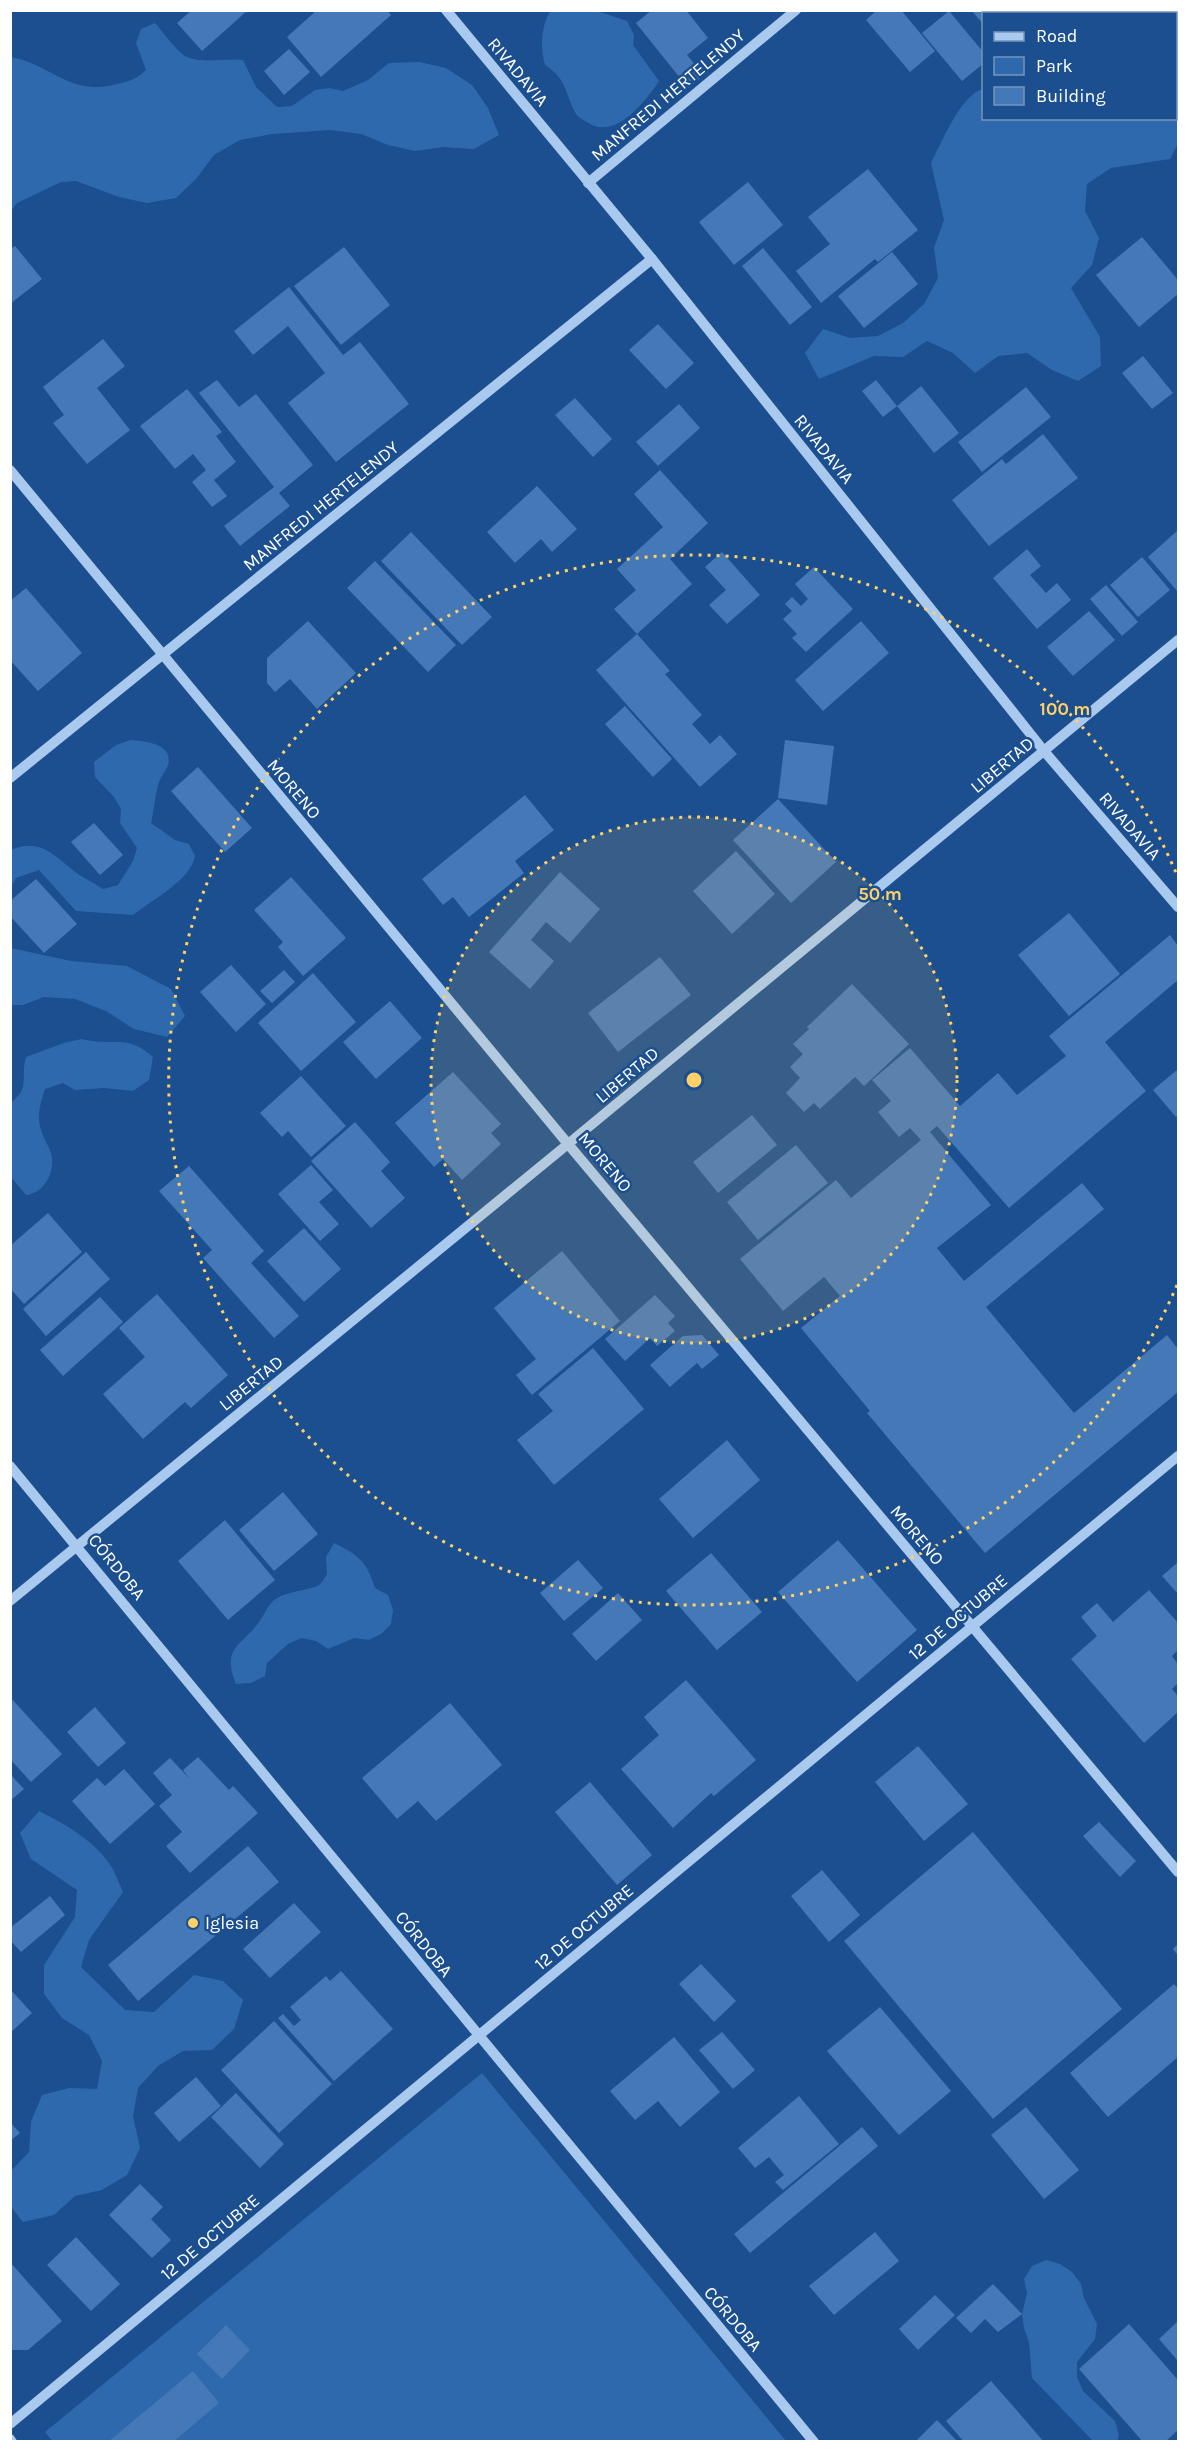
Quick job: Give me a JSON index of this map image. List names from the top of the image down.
{
  "streets": {
    "street": [
      "RIVADAVIA",
      "MANFREDI HERTELENDY",
      "LIBERTAD",
      "MORENO",
      "CÓRDOBA",
      "12 DE OCTUBRE"
    ]
  },
  "crossings": [
    ["RIVADAVIA", "MANFREDI HERTELENDY"],
    ["RIVADAVIA", "LIBERTAD"],
    ["MANFREDI HERTELENDY", "MORENO"],
    ["LIBERTAD", "MORENO"],
    ["LIBERTAD", "CÓRDOBA"],
    ["MORENO", "12 DE OCTUBRE"],
    ["CÓRDOBA", "12 DE OCTUBRE"]
  ],
  "places": ["Iglesia"],
  "legend": ["Road", "Park", "Building"],
  "rings": ["100 m", "50 m"]
}
